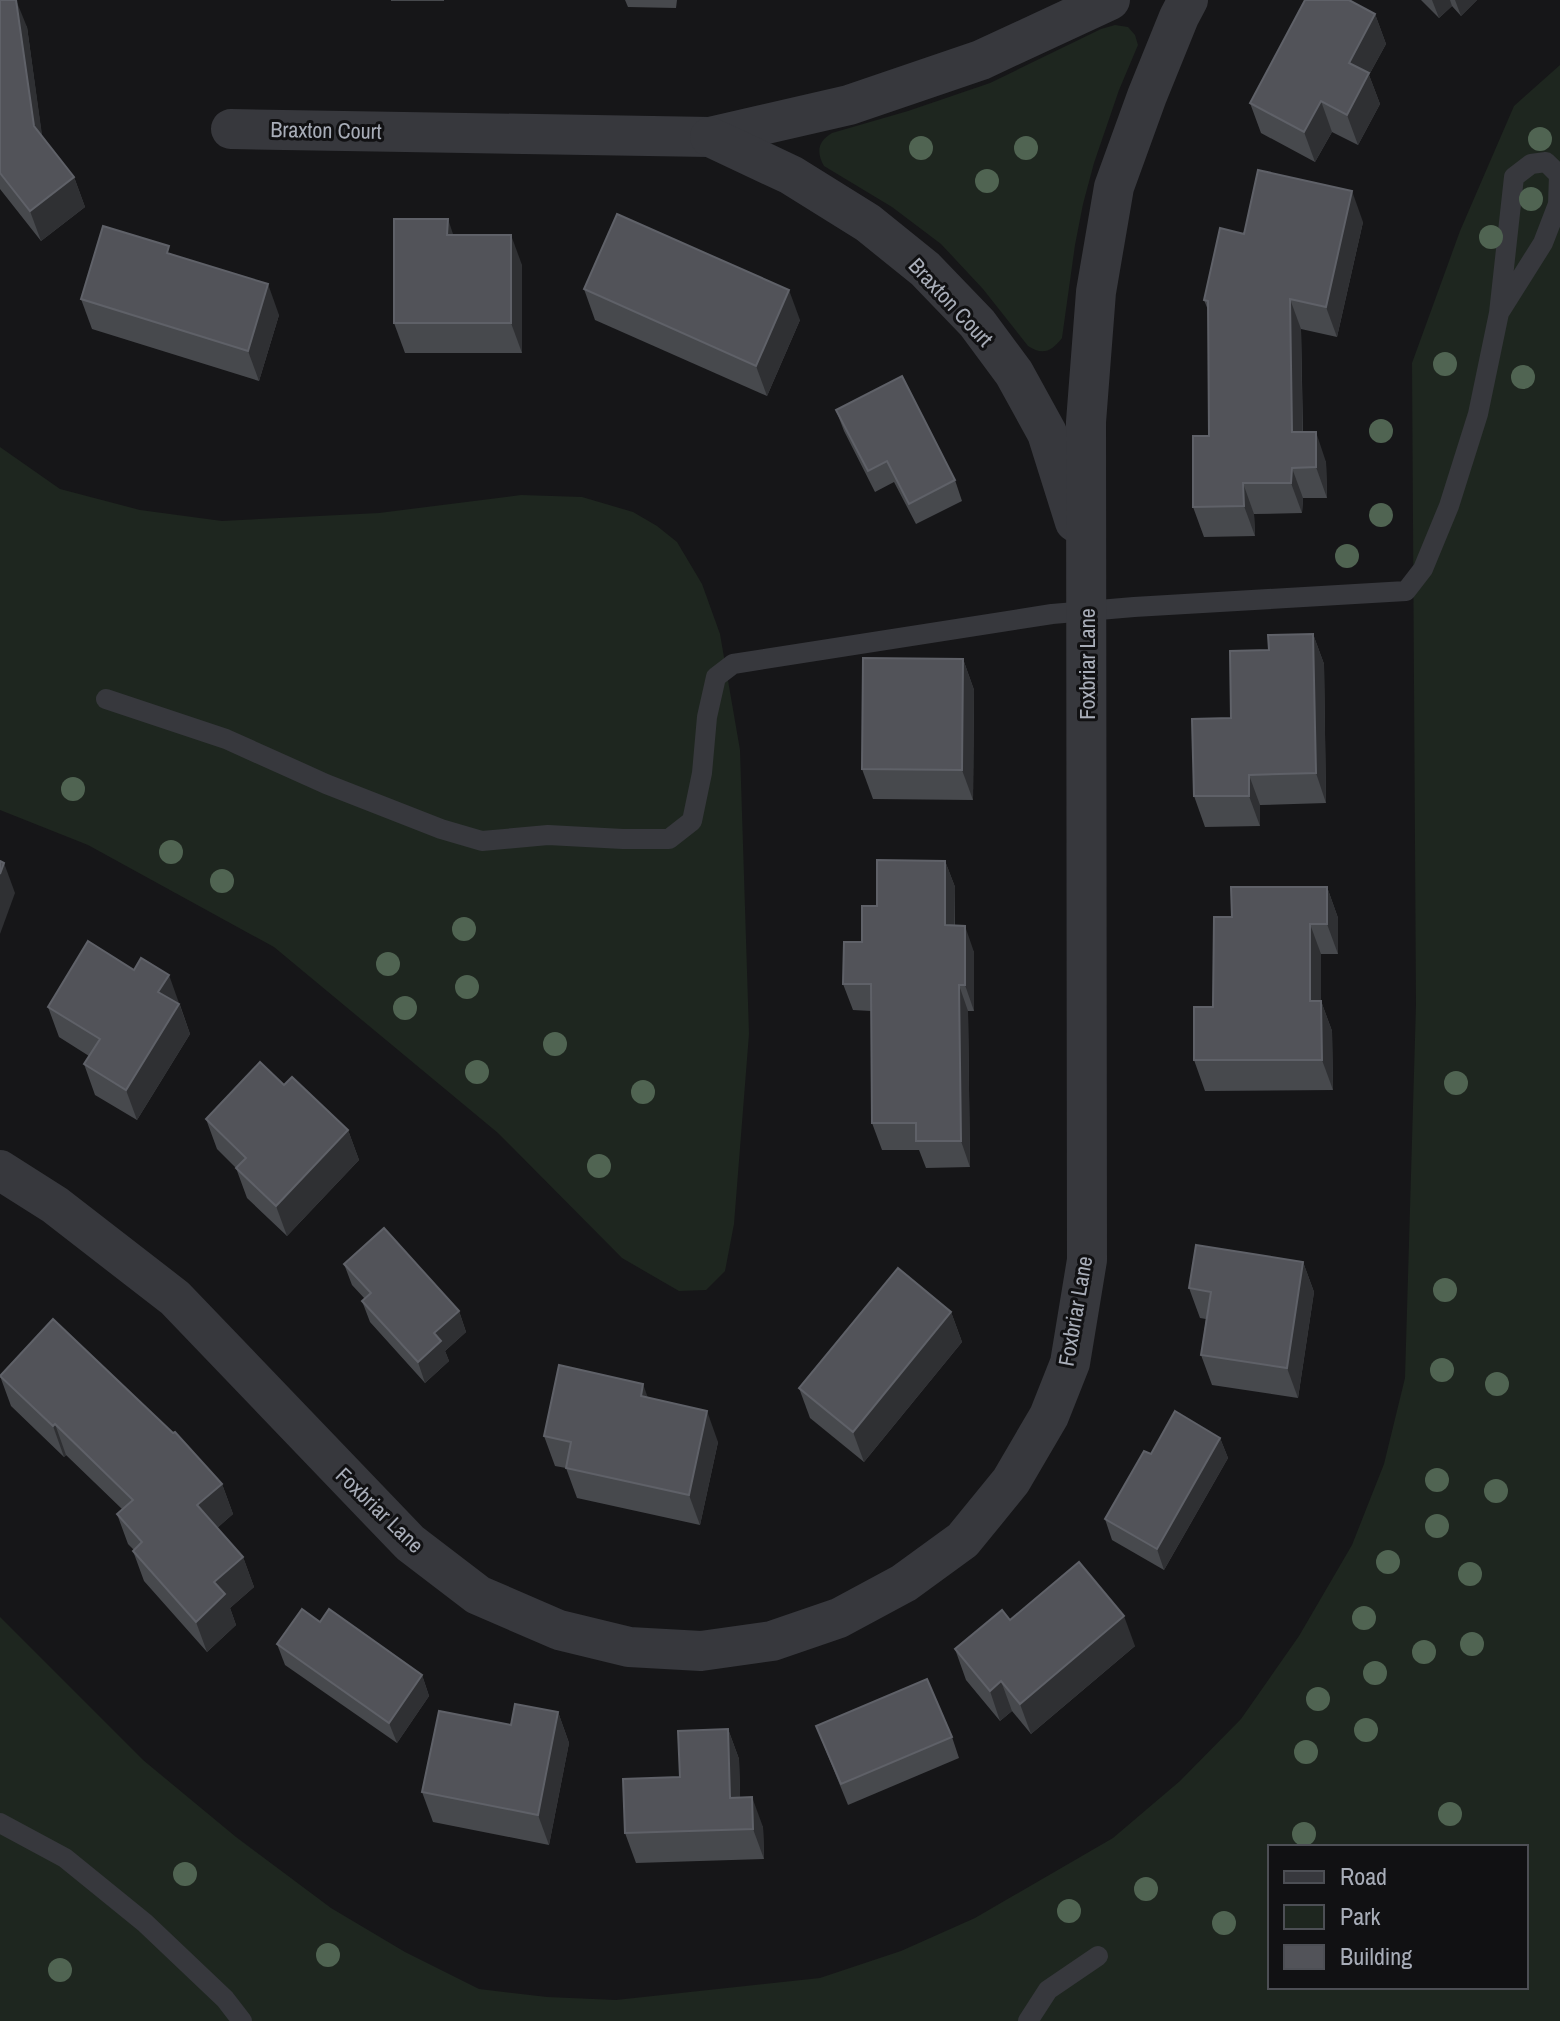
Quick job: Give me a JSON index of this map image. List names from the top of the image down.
{
  "streets": {
    "street": ["Braxton Court", "Foxbriar Lane"]
  },
  "crossings": [
    ["Braxton Court", "Foxbriar Lane"]
  ],
  "legend": ["Road", "Park", "Building"]
}
